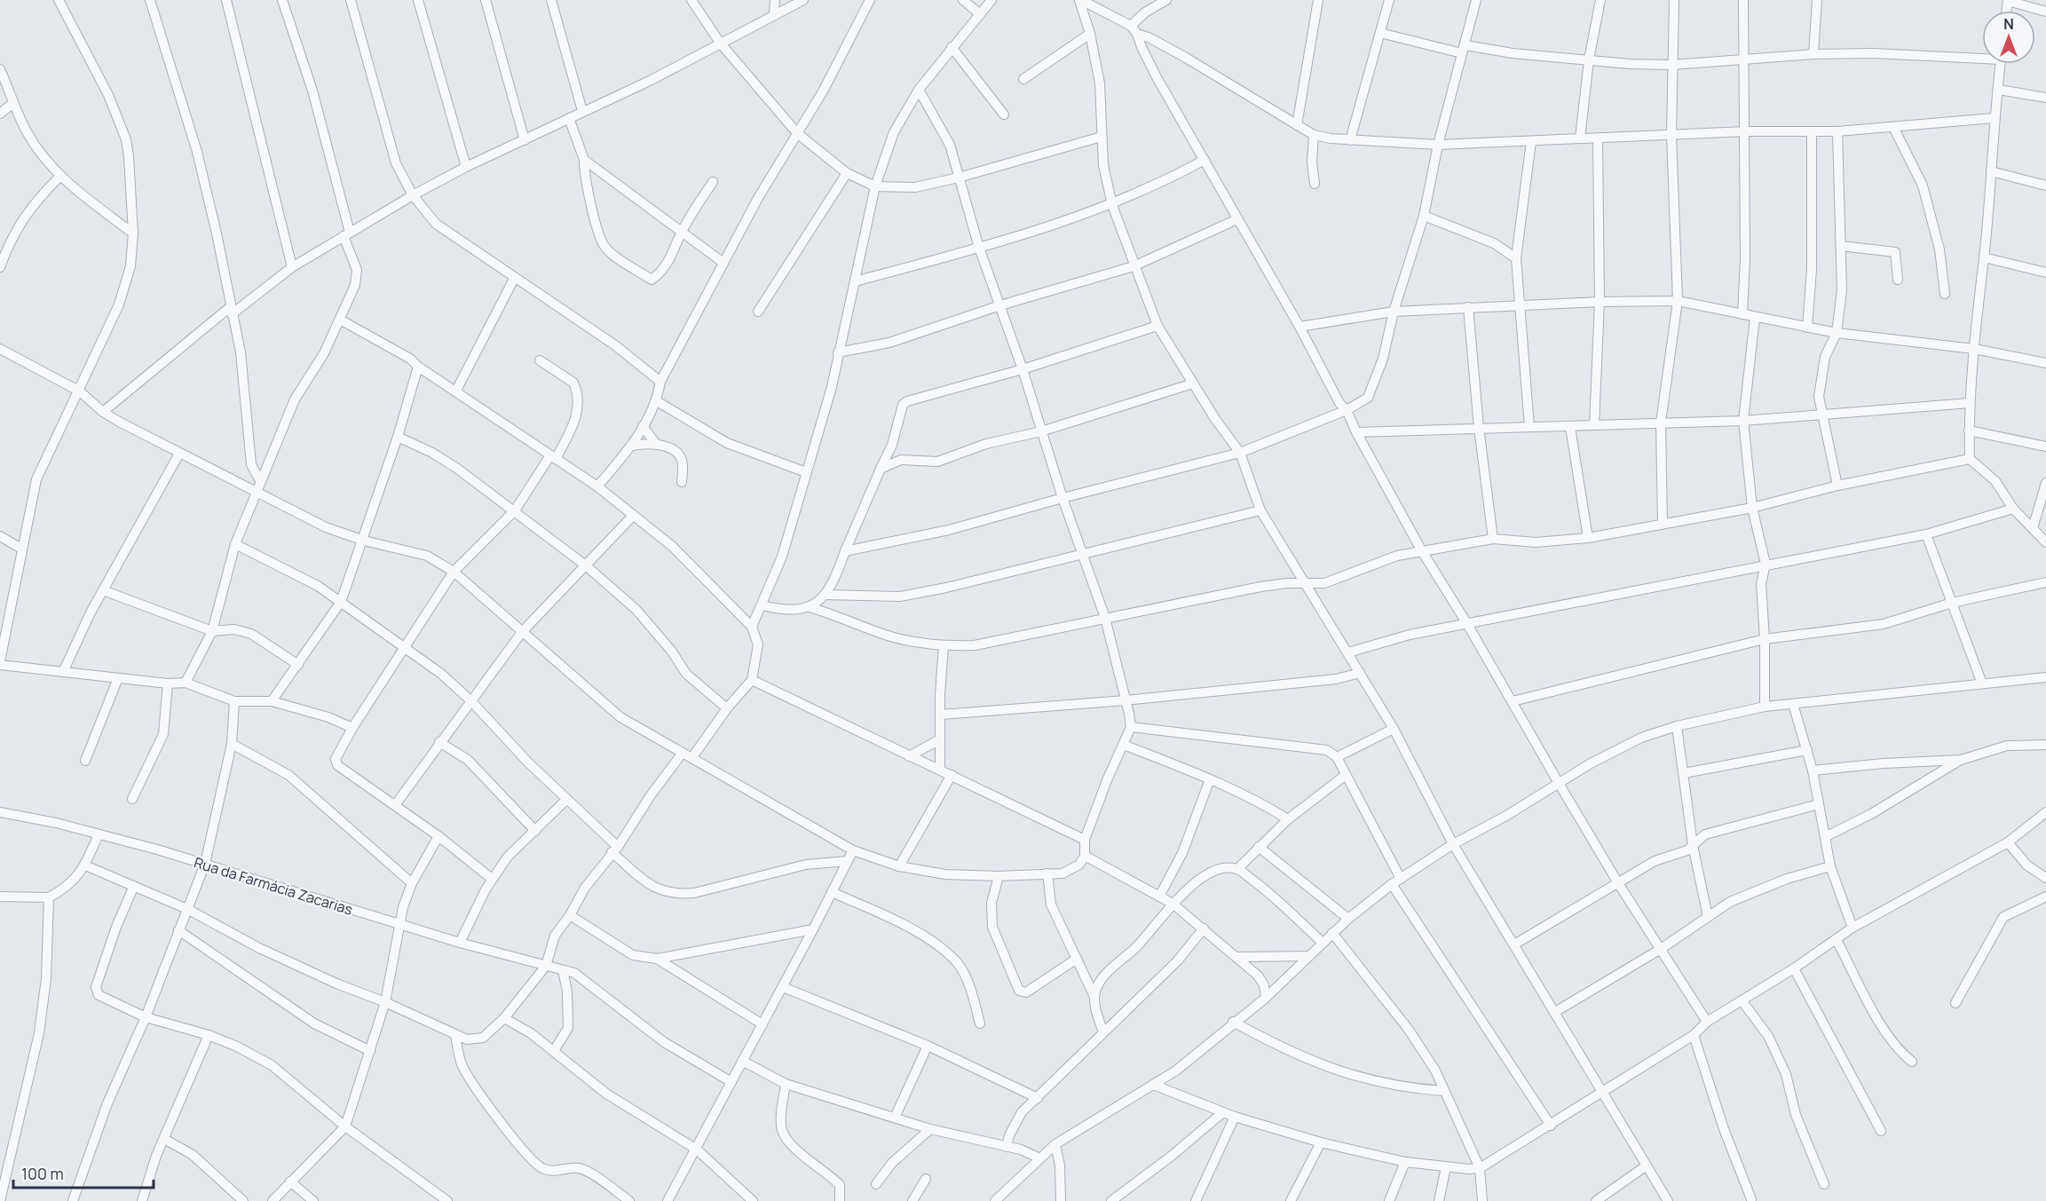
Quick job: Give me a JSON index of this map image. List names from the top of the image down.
{
  "streets": {
    "street": ["Rua da Farmácia Zacarias"]
  },
  "scale_bar": "100 m",
  "north": "top"
}
